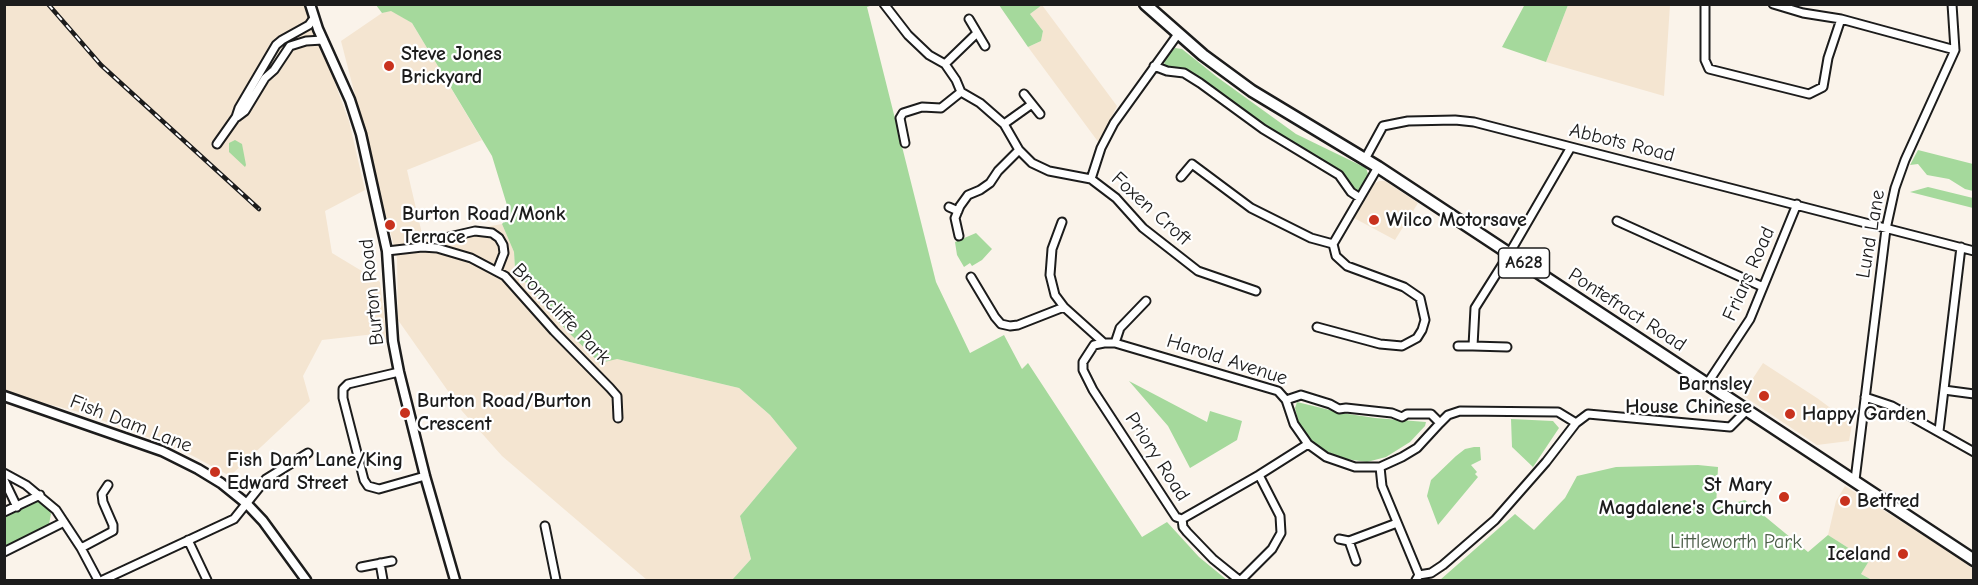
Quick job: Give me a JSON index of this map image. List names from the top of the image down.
{
  "streets": {
    "highway": ["A628", "Pontefract Road"],
    "street": [
      "Abbots Road",
      "Foxen Croft",
      "Lund Lane",
      "Friars Road",
      "Burton Road",
      "Bromcliffe Park",
      "Harold Avenue",
      "Fish Dam Lane",
      "Priory Road"
    ]
  },
  "crossings": [
    ["Abbots Road", "Lund Lane"],
    ["Abbots Road", "Friars Road"],
    ["Abbots Road", "Pontefract Road"],
    ["Lund Lane", "Pontefract Road"],
    ["Friars Road", "Pontefract Road"],
    ["Burton Road", "Bromcliffe Park"],
    ["Harold Avenue", "Priory Road"]
  ],
  "parks": ["Littleworth Park"],
  "places": [
    "Steve Jones Brickyard",
    "Wilco Motorsave",
    "Burton Road/Monk Terrace",
    "Barnsley House Chinese",
    "Burton Road/Burton Crescent",
    "Happy Garden",
    "Fish Dam Lane/King Edward Street",
    "St Mary Magdalene's Church",
    "Betfred",
    "Iceland"
  ]
}
